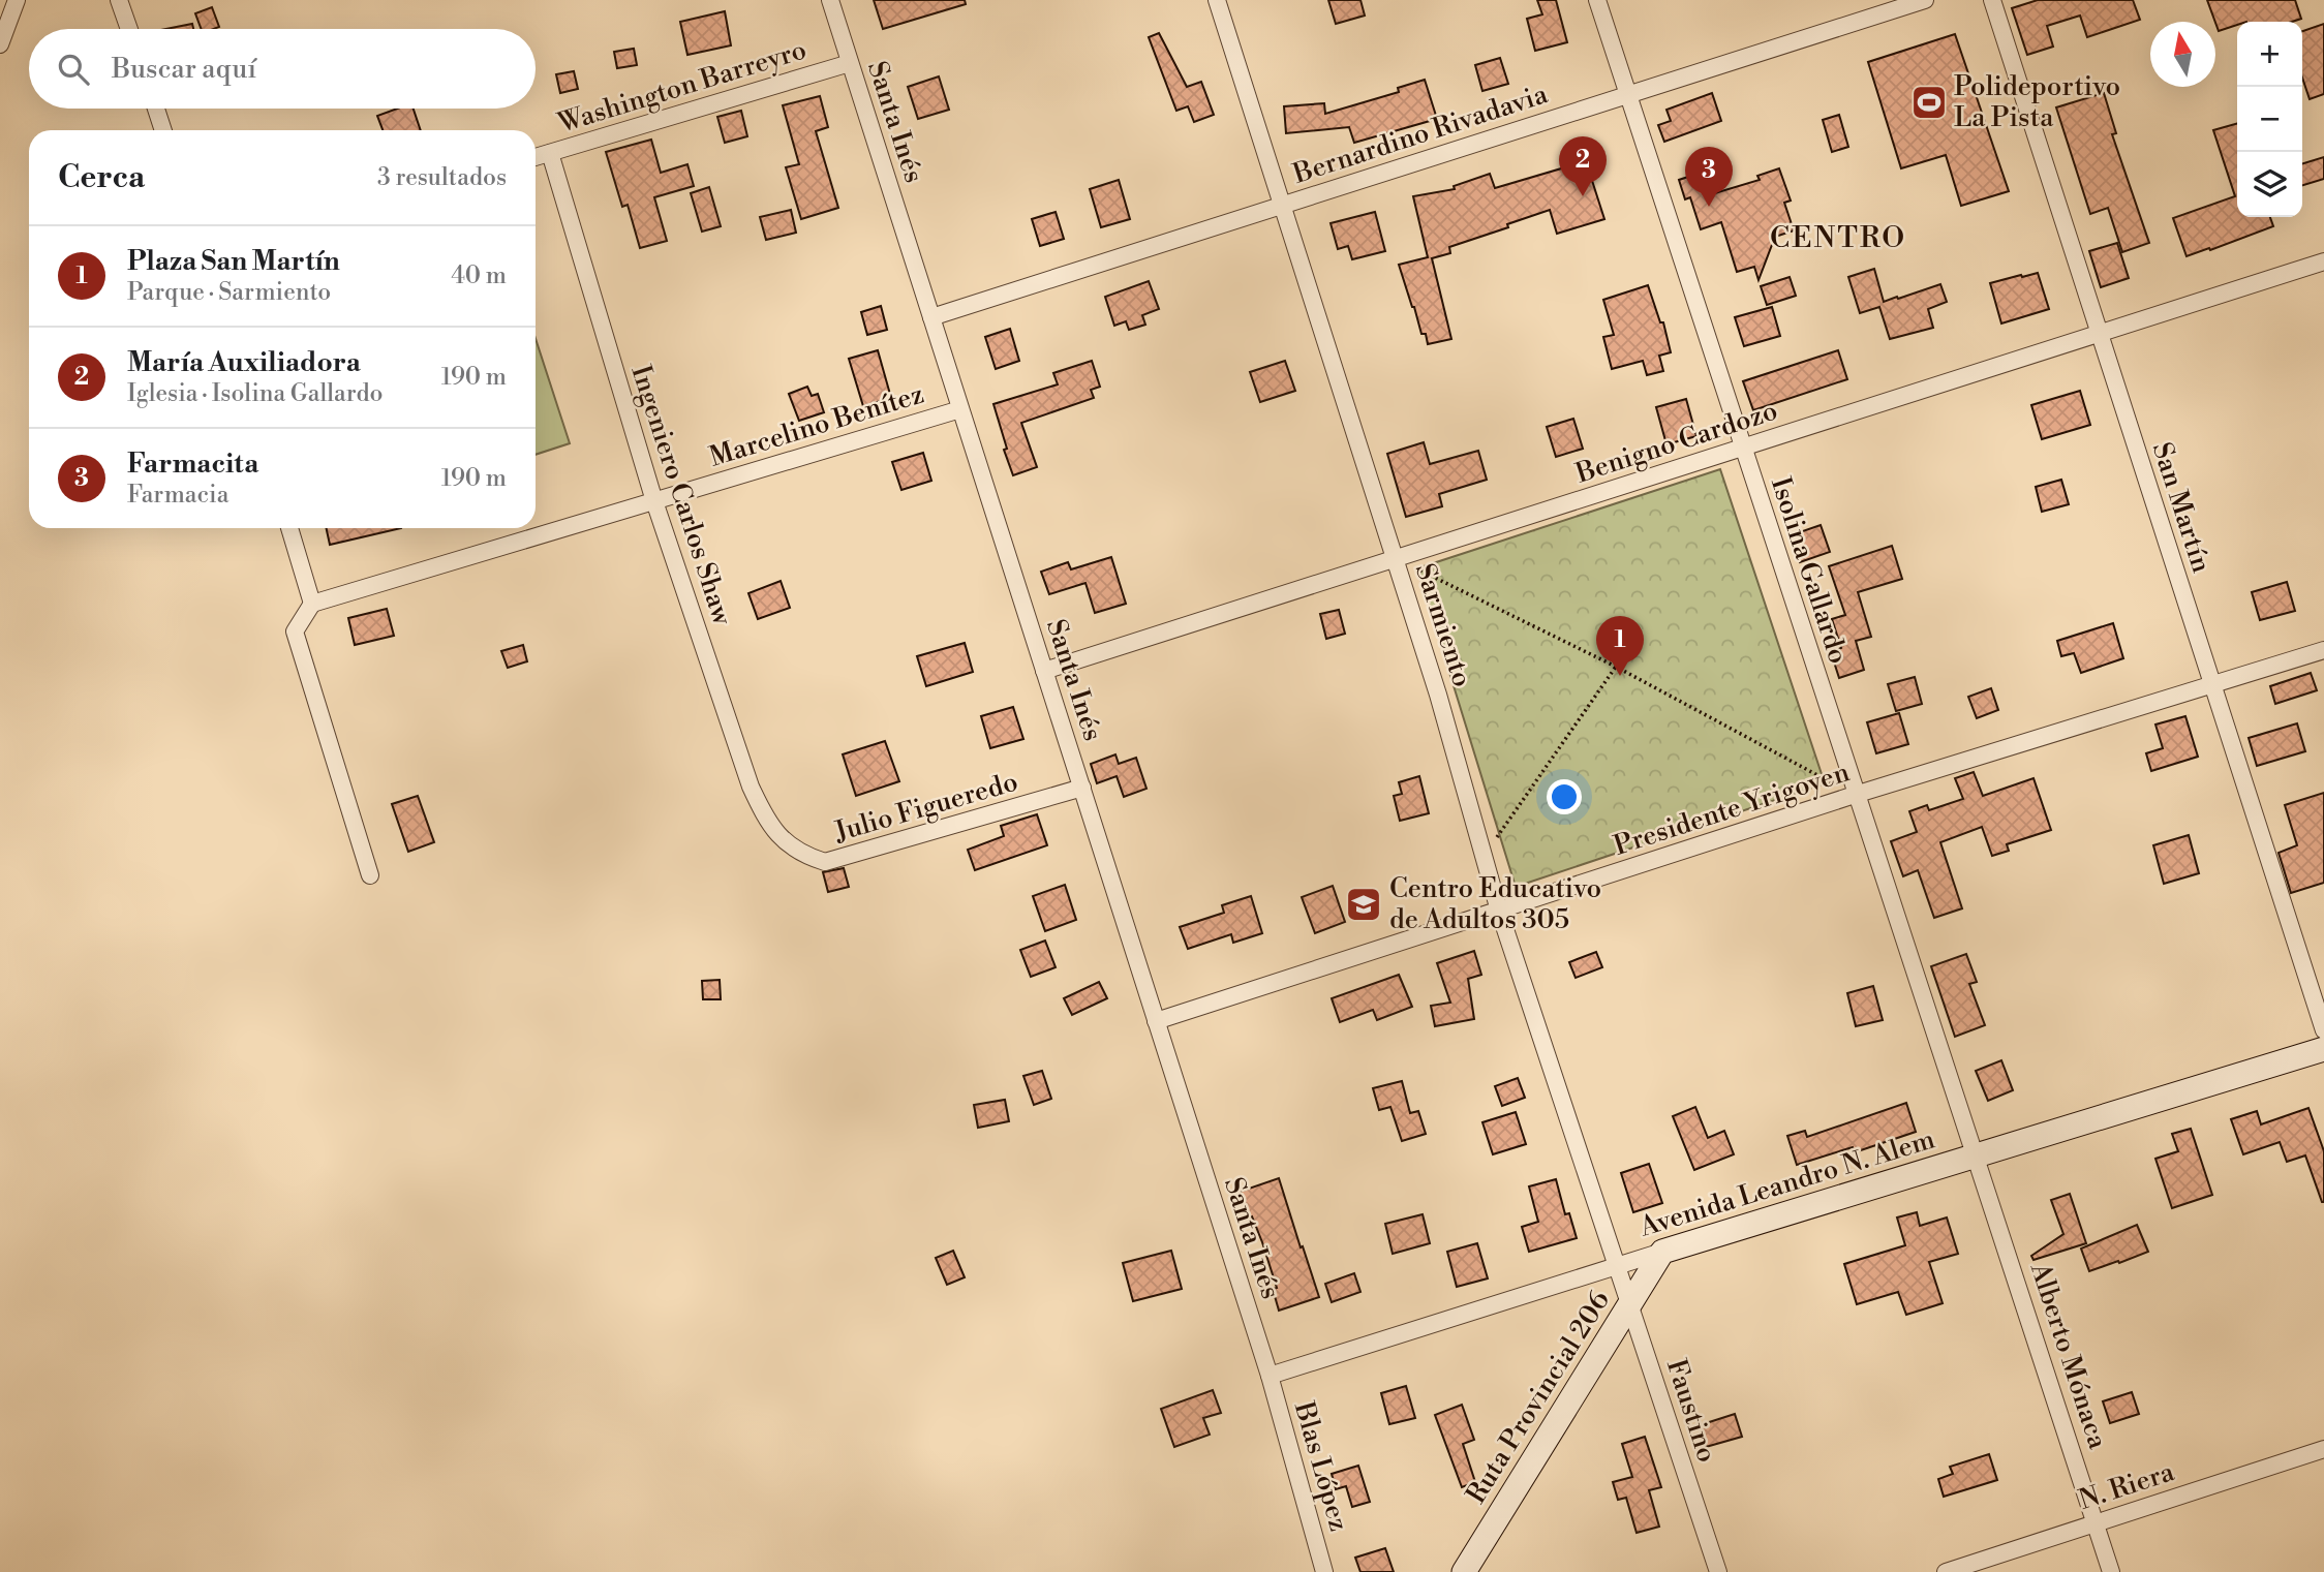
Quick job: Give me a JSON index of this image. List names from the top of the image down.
{
  "streets": {
    "main road": ["Avenida Leandro N. Alem", "Ruta Provincial 206"],
    "street": [
      "Washington Barreyro",
      "Santa Inés",
      "Bernardino Rivadavia",
      "Marcelino Benítez",
      "Benigno Cardozo",
      "Ingeniero Carlos Shaw",
      "San Martín",
      "Isolina Gallardo",
      "Sarmiento",
      "Julio Figueredo",
      "Presidente Yrigoyen",
      "Alberto Mónaca",
      "Faustino",
      "Blas López",
      "N. Riera"
    ]
  },
  "crossings": [
    ["Washington Barreyro", "Santa Inés"],
    ["Washington Barreyro", "Ingeniero Carlos Shaw"],
    ["Santa Inés", "Bernardino Rivadavia"],
    ["Santa Inés", "Marcelino Benítez"],
    ["Santa Inés", "Benigno Cardozo"],
    ["Santa Inés", "Julio Figueredo"],
    ["Santa Inés", "Presidente Yrigoyen"],
    ["Santa Inés", "Avenida Leandro N. Alem"],
    ["Santa Inés", "Blas López"],
    ["Bernardino Rivadavia", "Isolina Gallardo"],
    ["Bernardino Rivadavia", "Sarmiento"],
    ["Marcelino Benítez", "Ingeniero Carlos Shaw"],
    ["Benigno Cardozo", "San Martín"],
    ["Benigno Cardozo", "Isolina Gallardo"],
    ["Benigno Cardozo", "Sarmiento"],
    ["Ingeniero Carlos Shaw", "Julio Figueredo"],
    ["San Martín", "Presidente Yrigoyen"],
    ["Isolina Gallardo", "Presidente Yrigoyen"],
    ["Isolina Gallardo", "Avenida Leandro N. Alem"],
    ["Isolina Gallardo", "Alberto Mónaca"],
    ["Sarmiento", "Presidente Yrigoyen"],
    ["Sarmiento", "Avenida Leandro N. Alem"],
    ["Sarmiento", "Faustino"],
    ["Avenida Leandro N. Alem", "Alberto Mónaca"],
    ["Avenida Leandro N. Alem", "Ruta Provincial 206"],
    ["Avenida Leandro N. Alem", "Faustino"],
    ["Avenida Leandro N. Alem", "Blas López"],
    ["Alberto Mónaca", "N. Riera"],
    ["Ruta Provincial 206", "Faustino"]
  ],
  "districts": ["CENTRO"],
  "places": {
    "sports": ["Polideportivo La Pista"],
    "school or university": ["Centro Educativo de Adultos 305"]
  },
  "north": "top",
  "page": {
    "map_buttons": ["+", "−"],
    "search": "Buscar aquí",
    "heading": ["Cerca", "3 resultados"],
    "pins": ["2", "3", "1"],
    "list": [
      {
        "mark": "1",
        "name": "Plaza San Martín",
        "note": "Parque · Sarmiento",
        "value": "40 m"
      },
      {
        "mark": "2",
        "name": "María Auxiliadora",
        "note": "Iglesia · Isolina Gallardo",
        "value": "190 m"
      },
      {
        "mark": "3",
        "name": "Farmacita",
        "note": "Farmacia",
        "value": "190 m"
      }
    ]
  }
}
